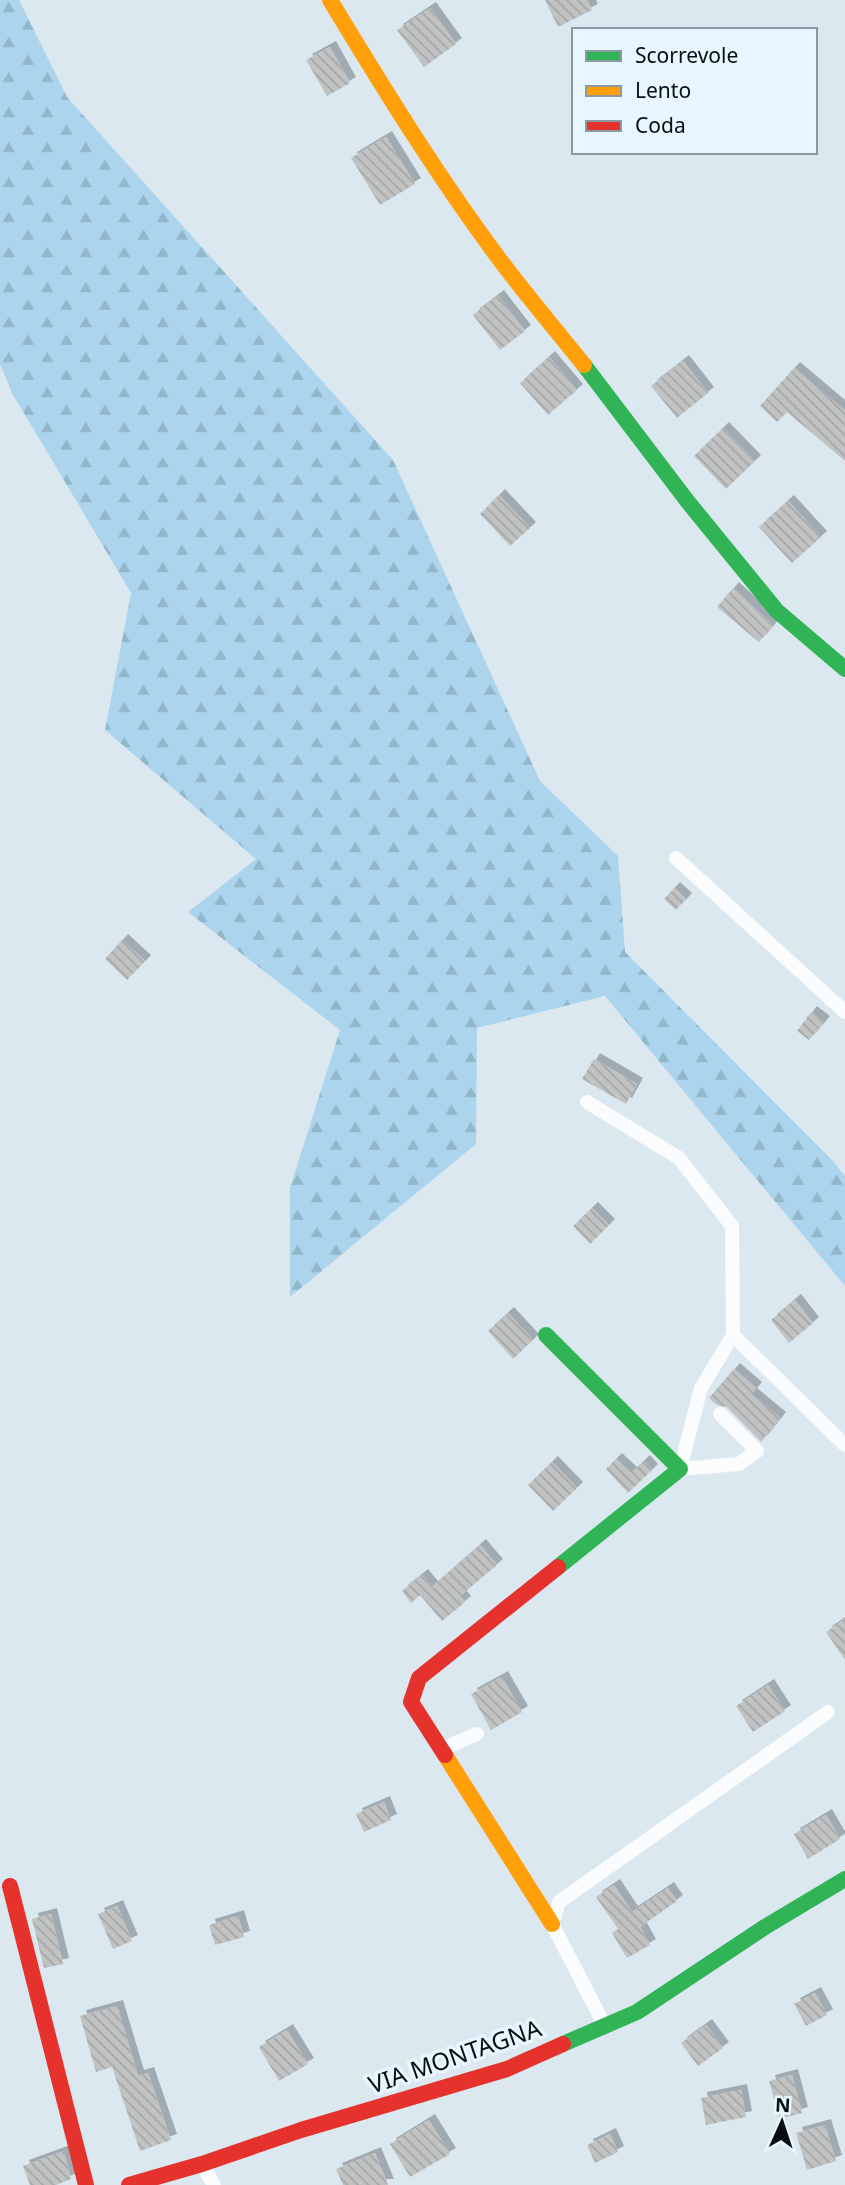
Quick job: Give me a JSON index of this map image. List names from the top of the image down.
{
  "streets": {
    "street": ["VIA MONTAGNA"]
  },
  "legend": ["Scorrevole", "Lento", "Coda"],
  "north": "top"
}
